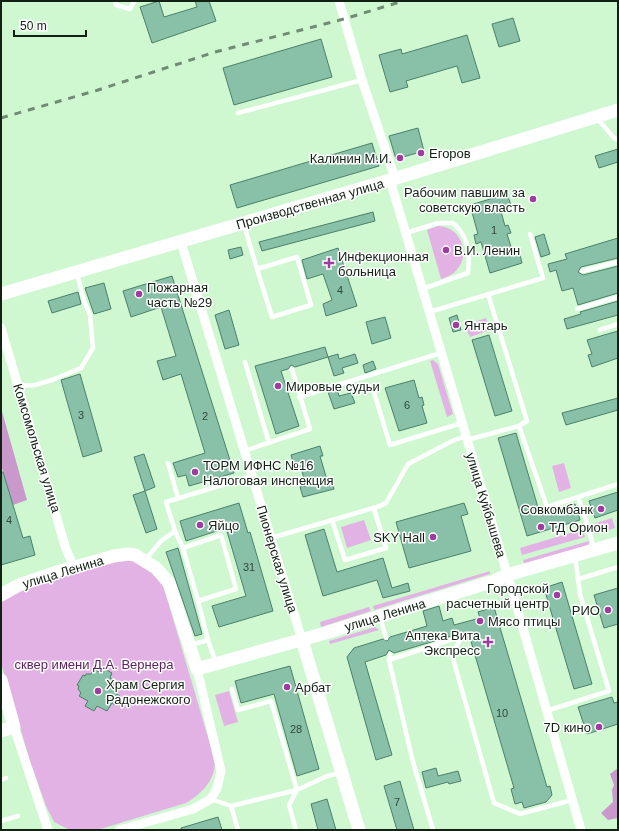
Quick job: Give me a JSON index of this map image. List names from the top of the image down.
{
  "streets": {
    "street": [
      "Производственная улица",
      "Комсомольская улица",
      "улица Куйбышева",
      "Пионерская улица",
      "улица Ленина"
    ]
  },
  "crossings": [
    ["Производственная улица", "улица Куйбышева"],
    ["Производственная улица", "Пионерская улица"],
    ["Комсомольская улица", "улица Ленина"],
    ["улица Куйбышева", "улица Ленина"],
    ["Пионерская улица", "улица Ленина"]
  ],
  "parks": ["сквер имени Д.А. Вернера"],
  "places": {
    "other": [
      "Егоров",
      "Калинин М.И.",
      "Рабочим павшим за советскую власть",
      "В.И. Ленин",
      "Пожарная часть №29",
      "Янтарь",
      "Мировые судьи",
      "ТОРМ ИФНС №16 Налоговая инспекция",
      "Совкомбанк",
      "Яйцо",
      "ТД Орион",
      "SKY Hall",
      "Городской расчетный центр",
      "РИО",
      "Мясо птицы",
      "Арбат",
      "Храм Сергия Радонежского",
      "7D кино"
    ],
    "health": ["Инфекционная больница", "Аптека Вита Экспресс"]
  },
  "house_numbers": [
    "1",
    "4",
    "6",
    "3",
    "2",
    "4",
    "31",
    "10",
    "28",
    "7"
  ],
  "scale_bar": "50 m"
}
